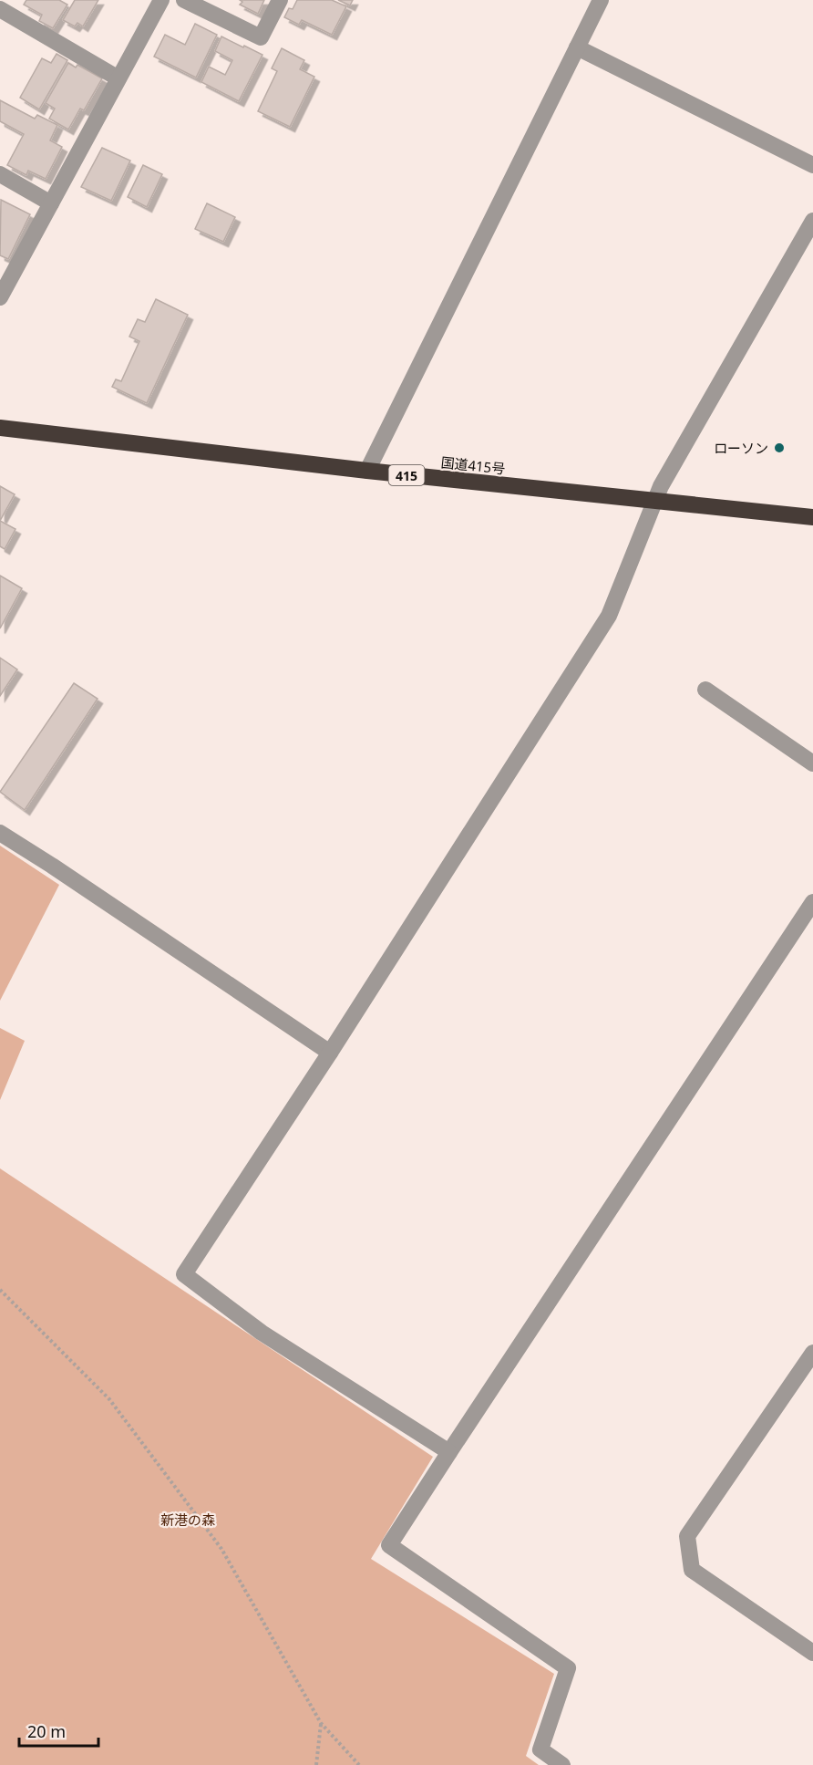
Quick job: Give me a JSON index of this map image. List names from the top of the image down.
{
  "streets": {
    "highway": ["国道415号", "415"]
  },
  "parks": ["新港の森"],
  "places": ["ローソン"],
  "scale_bar": "20 m"
}
